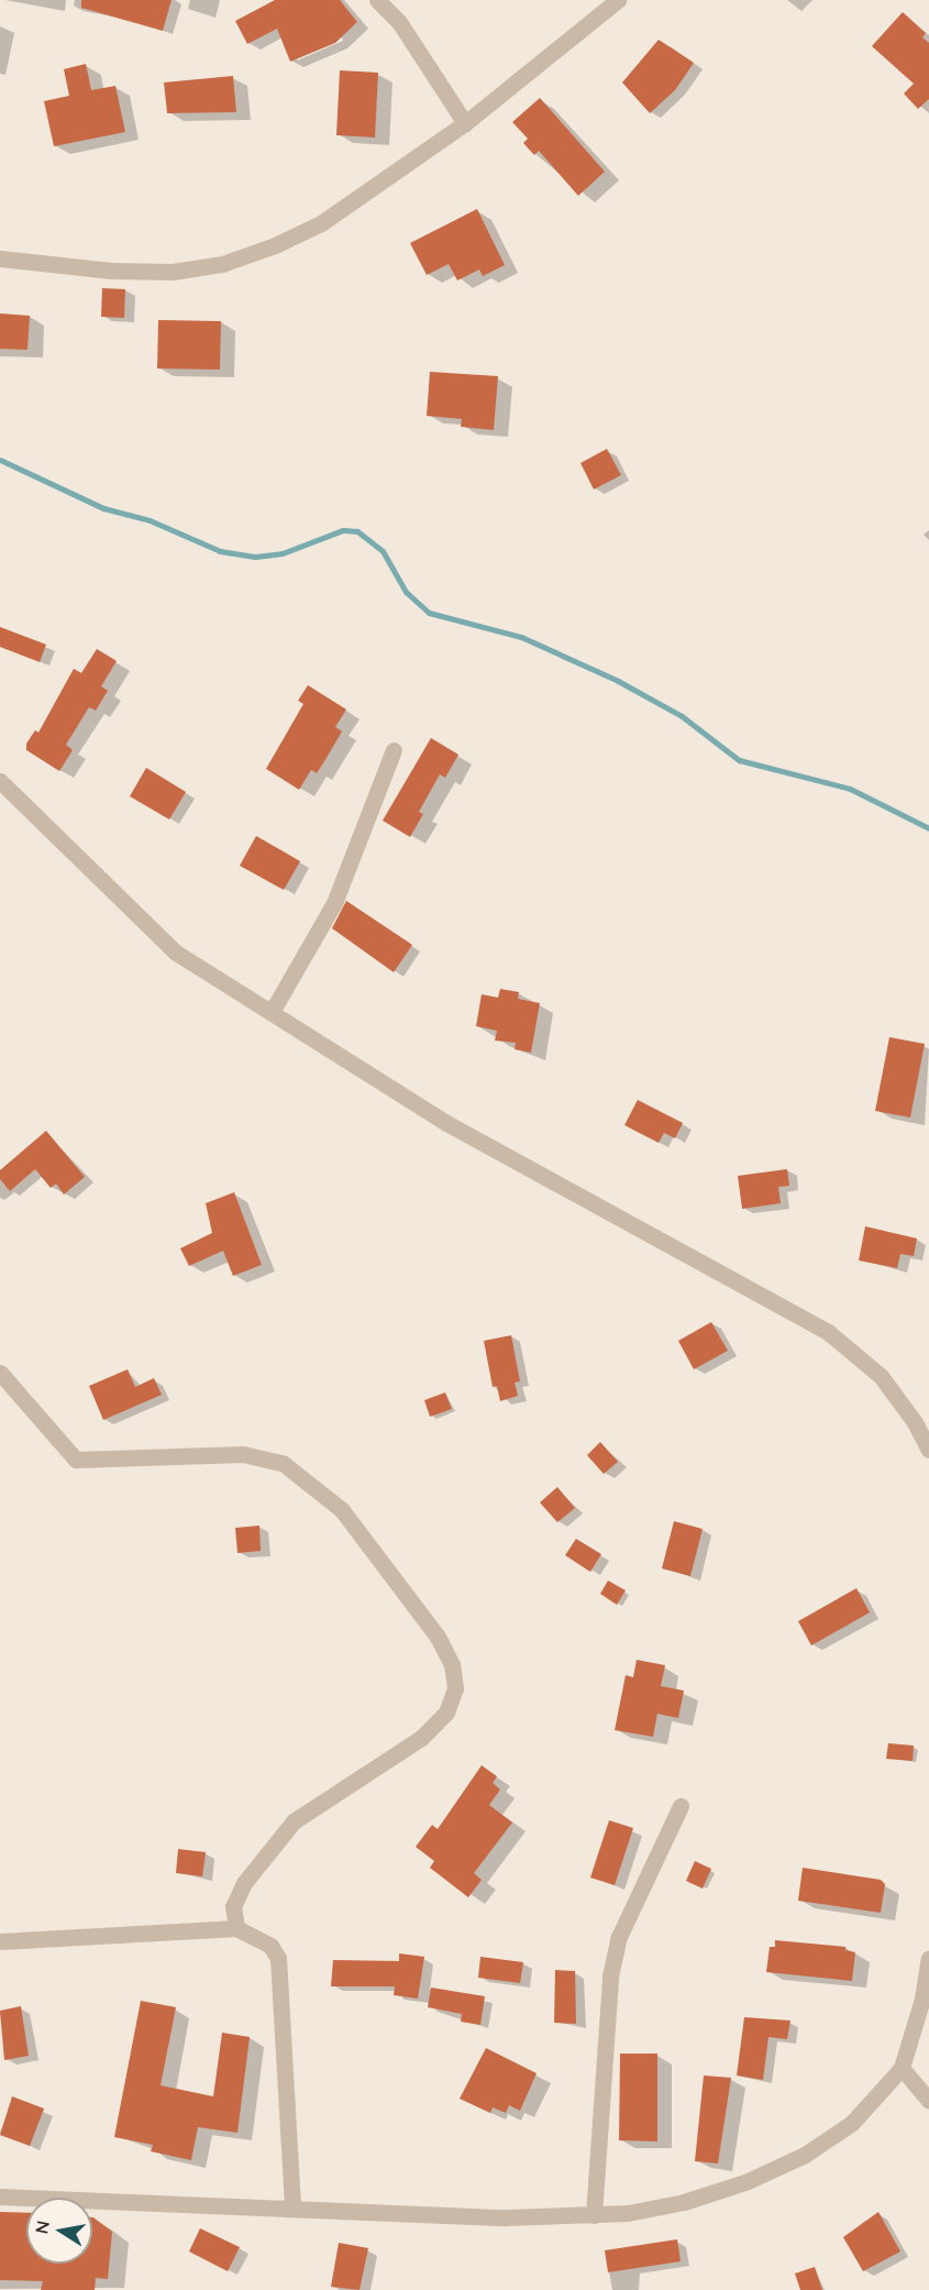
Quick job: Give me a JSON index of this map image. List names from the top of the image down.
{
  "north": "left"
}
